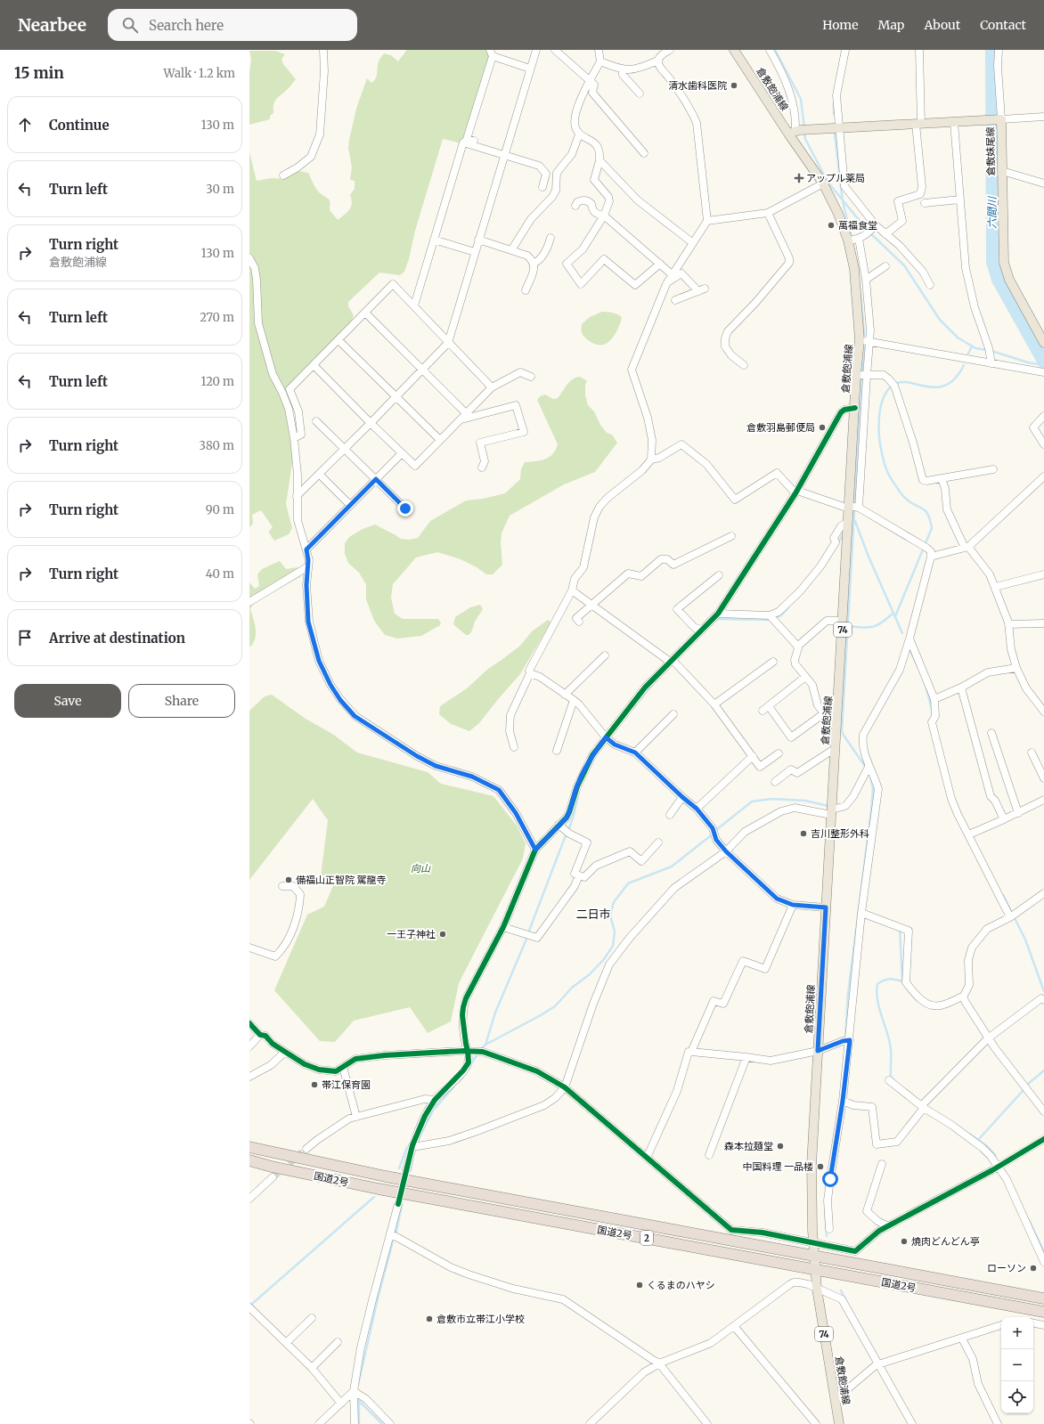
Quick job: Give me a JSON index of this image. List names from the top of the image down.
{
  "streets": {
    "highway": ["国道2号", "2"],
    "main road": ["倉敷飽浦線", "倉敷妹尾線", "74"]
  },
  "crossings": [
    ["倉敷飽浦線", "倉敷妹尾線"],
    ["倉敷飽浦線", "国道2号"]
  ],
  "districts": ["二日市"],
  "water": ["六間川"],
  "parks": ["向山"],
  "places": {
    "other": [
      "清水歯科医院",
      "萬福食堂",
      "倉敷羽島郵便局",
      "吉川整形外科",
      "備福山正智院 駕龍寺",
      "一王子神社",
      "帯江保育園",
      "森本拉麺堂",
      "中国料理 一品楼",
      "焼肉どんどん亭",
      "ローソン",
      "くるまのハヤシ",
      "倉敷市立帯江小学校"
    ],
    "health": ["アップル薬局"]
  },
  "page": {
    "header": "Nearbee",
    "search": "Search here",
    "nav": [
      "Home",
      "Map",
      "About",
      "Contact"
    ],
    "heading": ["15 min", "Walk · 1.2 km"],
    "list": [
      ["Continue", "130 m"],
      ["Turn left", "30 m"],
      ["Turn right", "倉敷飽浦線", "130 m"],
      ["Turn left", "270 m"],
      ["Turn left", "120 m"],
      ["Turn right", "380 m"],
      ["Turn right", "90 m"],
      ["Turn right", "40 m"],
      "Arrive at destination"
    ],
    "buttons": ["Save", "Share"],
    "map_buttons": ["+", "−"]
  }
}
